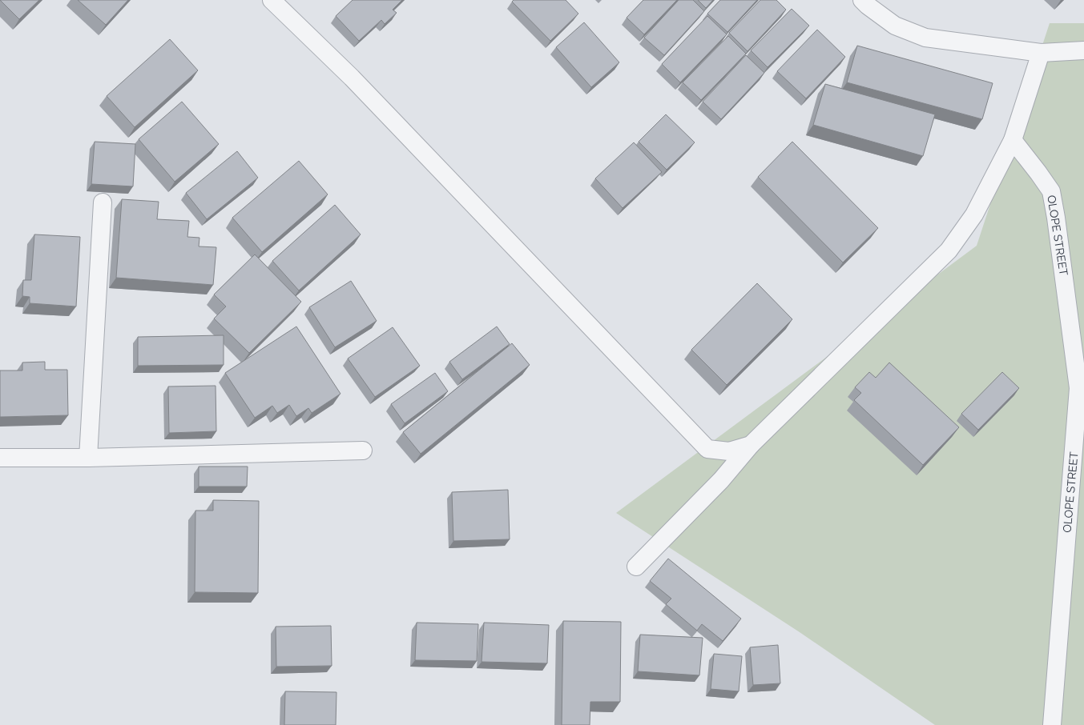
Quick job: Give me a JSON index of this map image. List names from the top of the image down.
{
  "streets": {
    "street": ["OLOPE STREET"]
  }
}
